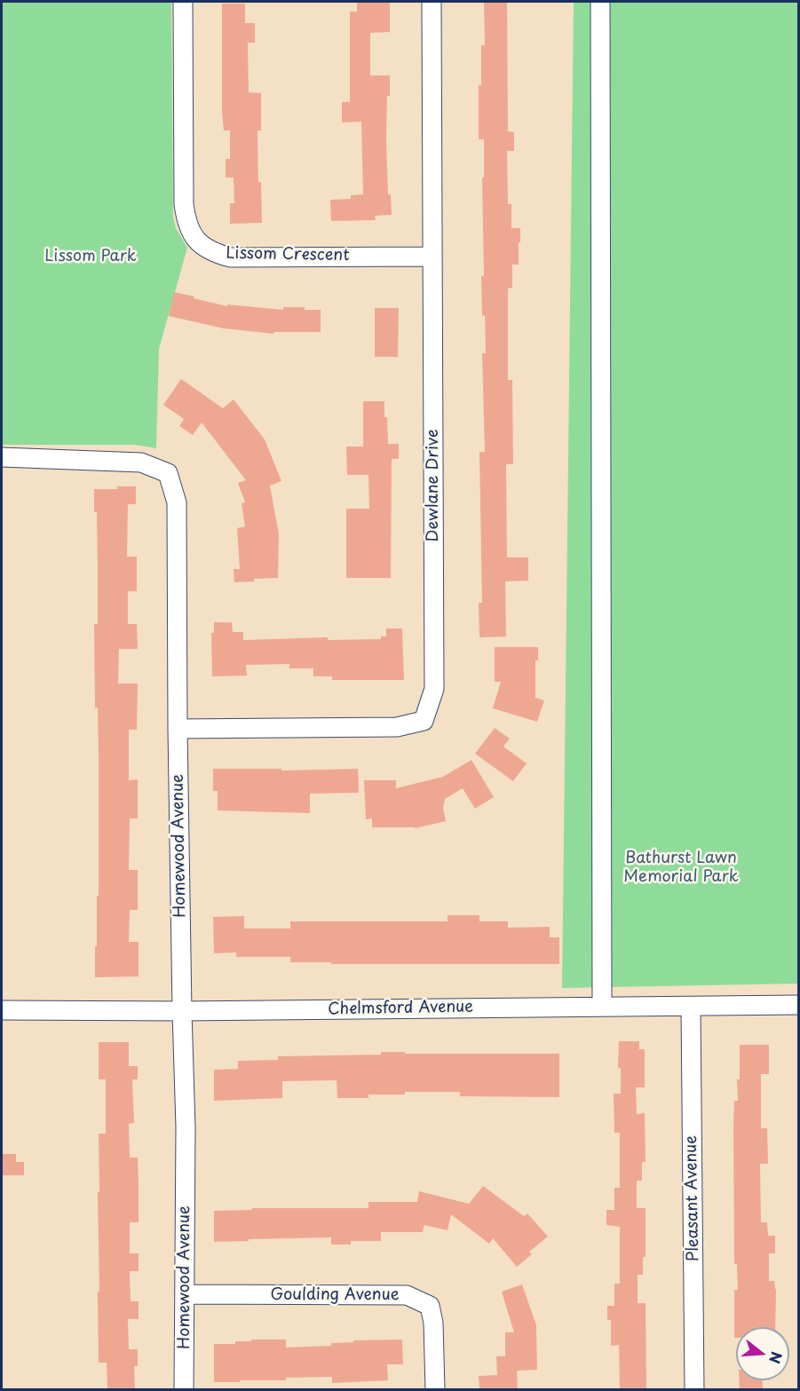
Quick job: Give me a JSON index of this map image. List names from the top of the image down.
{
  "streets": {
    "street": [
      "Lissom Crescent",
      "Dewlane Drive",
      "Homewood Avenue",
      "Chelmsford Avenue",
      "Pleasant Avenue",
      "Goulding Avenue"
    ]
  },
  "crossings": [
    ["Lissom Crescent", "Dewlane Drive"],
    ["Dewlane Drive", "Homewood Avenue"],
    ["Homewood Avenue", "Chelmsford Avenue"],
    ["Homewood Avenue", "Goulding Avenue"],
    ["Chelmsford Avenue", "Pleasant Avenue"]
  ],
  "parks": ["Lissom Park", "Bathurst Lawn Memorial Park"],
  "north": "right"
}
